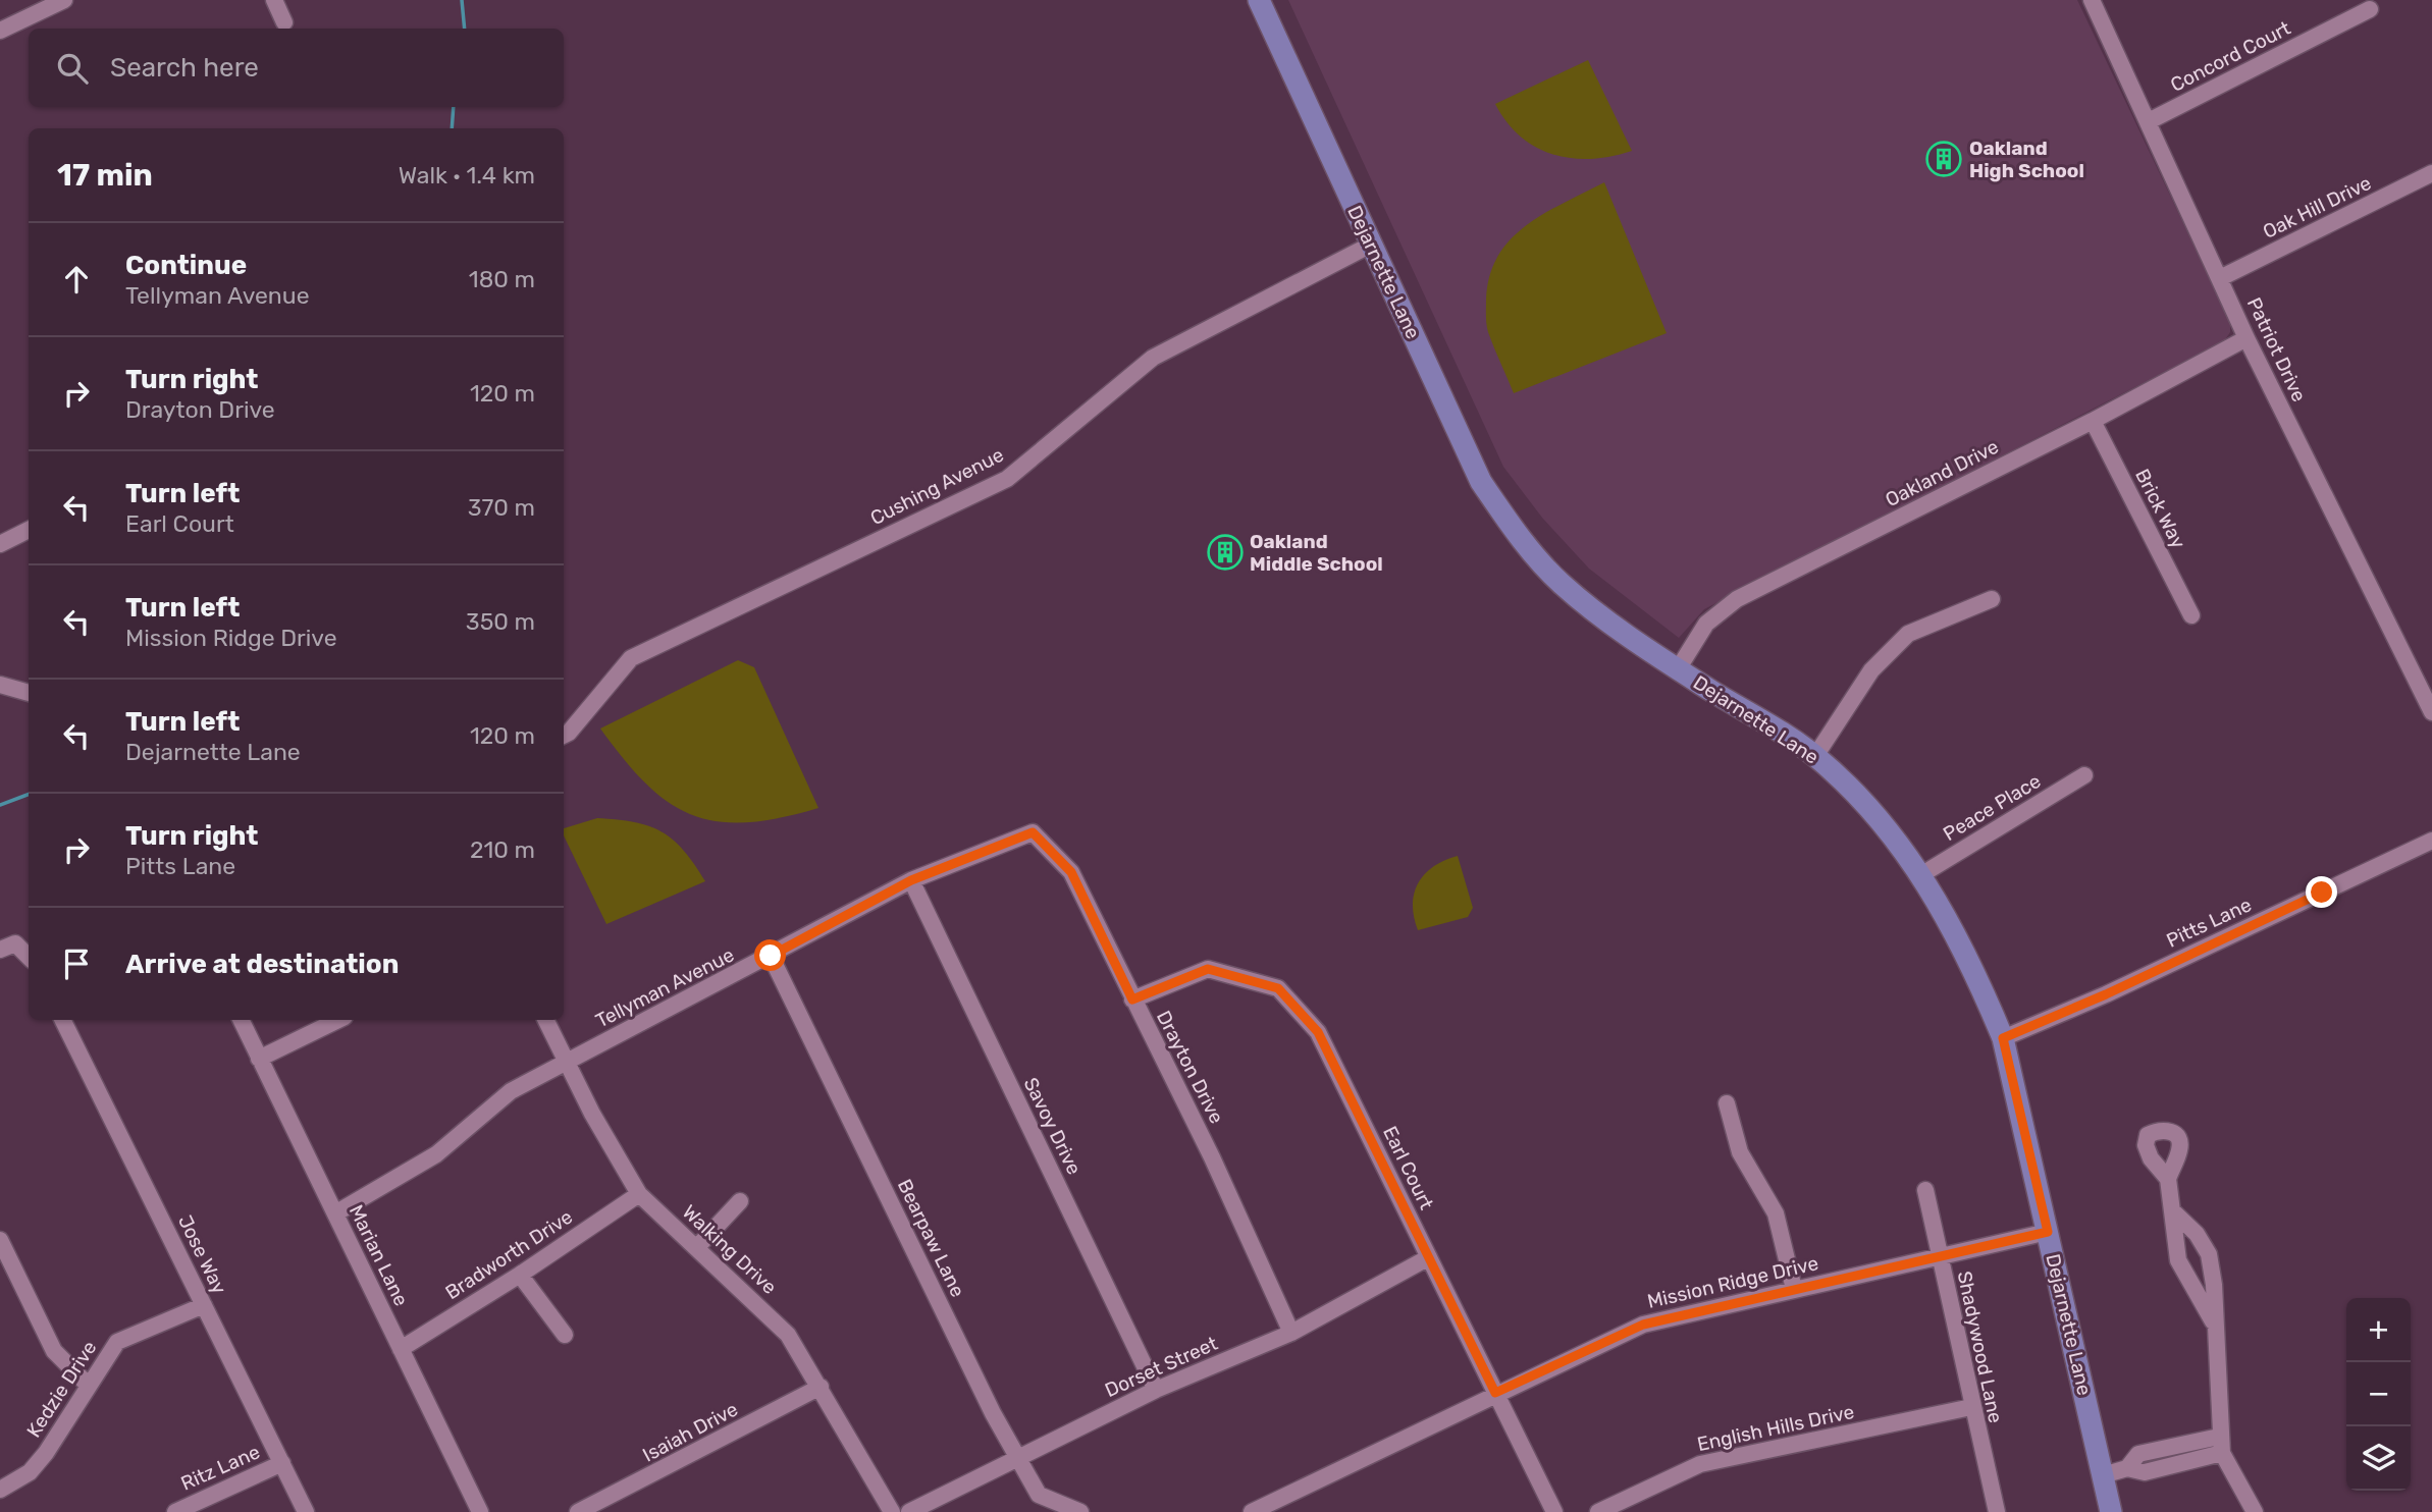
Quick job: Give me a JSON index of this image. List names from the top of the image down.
{
  "streets": {
    "main road": ["Dejarnette Lane"],
    "street": [
      "Concord Court",
      "Oak Hill Drive",
      "Patriot Drive",
      "Oakland Drive",
      "Cushing Avenue",
      "Brick Way",
      "Peace Place",
      "Pitts Lane",
      "Tellyman Avenue",
      "Drayton Drive",
      "Savoy Drive",
      "Earl Court",
      "Bearpaw Lane",
      "Walking Drive",
      "Jose Way",
      "Bradworth Drive",
      "Marian Lane",
      "Mission Ridge Drive",
      "Shadywood Lane",
      "Dorset Street",
      "Kedzie Drive",
      "English Hills Drive",
      "Isaiah Drive",
      "Ritz Lane"
    ]
  },
  "crossings": [
    ["Concord Court", "Patriot Drive"],
    ["Oak Hill Drive", "Patriot Drive"],
    ["Dejarnette Lane", "Oakland Drive"],
    ["Dejarnette Lane", "Cushing Avenue"],
    ["Dejarnette Lane", "Peace Place"],
    ["Dejarnette Lane", "Pitts Lane"],
    ["Dejarnette Lane", "Mission Ridge Drive"],
    ["Patriot Drive", "Oakland Drive"],
    ["Oakland Drive", "Brick Way"],
    ["Tellyman Avenue", "Drayton Drive"],
    ["Tellyman Avenue", "Savoy Drive"],
    ["Tellyman Avenue", "Bearpaw Lane"],
    ["Tellyman Avenue", "Walking Drive"],
    ["Tellyman Avenue", "Marian Lane"],
    ["Drayton Drive", "Earl Court"],
    ["Drayton Drive", "Dorset Street"],
    ["Savoy Drive", "Dorset Street"],
    ["Earl Court", "Mission Ridge Drive"],
    ["Earl Court", "Dorset Street"],
    ["Bearpaw Lane", "Dorset Street"],
    ["Walking Drive", "Bradworth Drive"],
    ["Walking Drive", "Isaiah Drive"],
    ["Jose Way", "Kedzie Drive"],
    ["Jose Way", "Ritz Lane"],
    ["Bradworth Drive", "Marian Lane"],
    ["Mission Ridge Drive", "Shadywood Lane"],
    ["Shadywood Lane", "English Hills Drive"]
  ],
  "places": {
    "building": ["Oakland High School", "Oakland Middle School"]
  },
  "page": {
    "search": "Search here",
    "heading": ["17 min", "Walk · 1.4 km"],
    "list": [
      ["Continue", "Tellyman Avenue", "180 m"],
      ["Turn right", "Drayton Drive", "120 m"],
      ["Turn left", "Earl Court", "370 m"],
      ["Turn left", "Mission Ridge Drive", "350 m"],
      ["Turn left", "Dejarnette Lane", "120 m"],
      ["Turn right", "Pitts Lane", "210 m"],
      "Arrive at destination"
    ],
    "map_buttons": ["+", "−"]
  }
}
